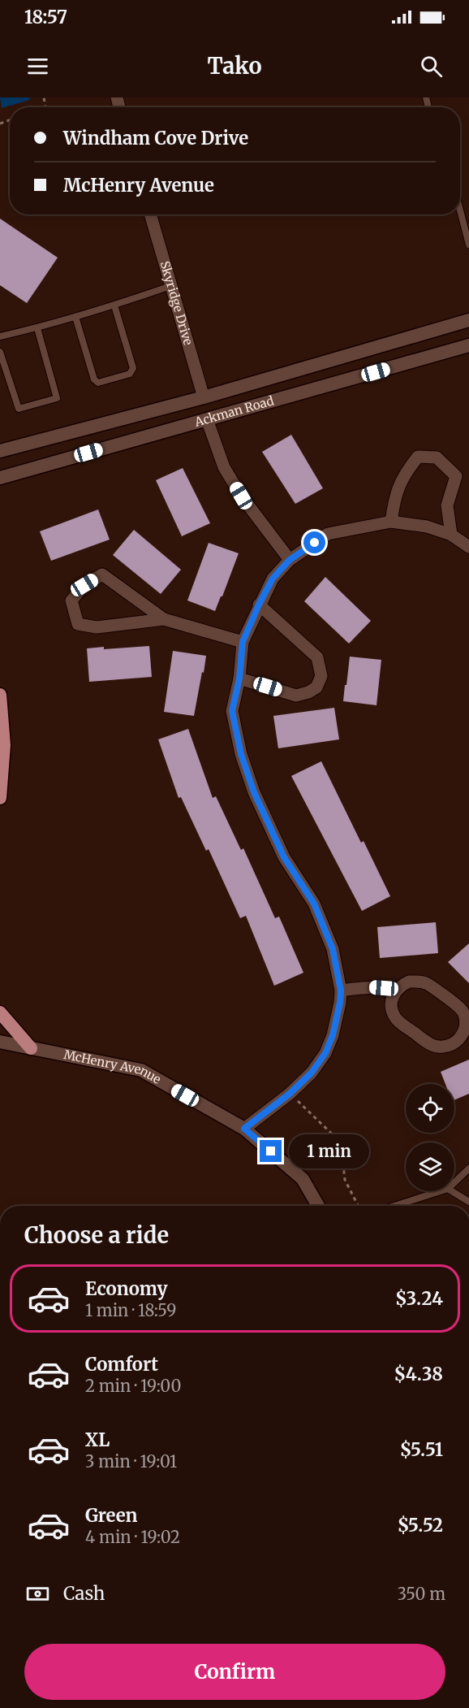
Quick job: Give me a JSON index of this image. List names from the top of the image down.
{
  "streets": {
    "street": ["Skyridge Drive", "Ackman Road", "McHenry Avenue"]
  },
  "crossings": [
    ["Skyridge Drive", "Ackman Road"]
  ],
  "page": {
    "status": "18:57",
    "header": "Tako",
    "banner": ["Windham Cove Drive", "McHenry Avenue"],
    "bubble": "1 min",
    "heading": "Choose a ride",
    "list": [
      {
        "name": "Economy",
        "note": "1 min · 18:59",
        "value": "$3.24"
      },
      {
        "name": "Comfort",
        "note": "2 min · 19:00",
        "value": "$4.38"
      },
      {
        "name": "XL",
        "note": "3 min · 19:01",
        "value": "$5.51"
      },
      {
        "name": "Green",
        "note": "4 min · 19:02",
        "value": "$5.52"
      }
    ],
    "pay": ["Cash", "350 m"],
    "buttons": "Confirm"
  }
}
